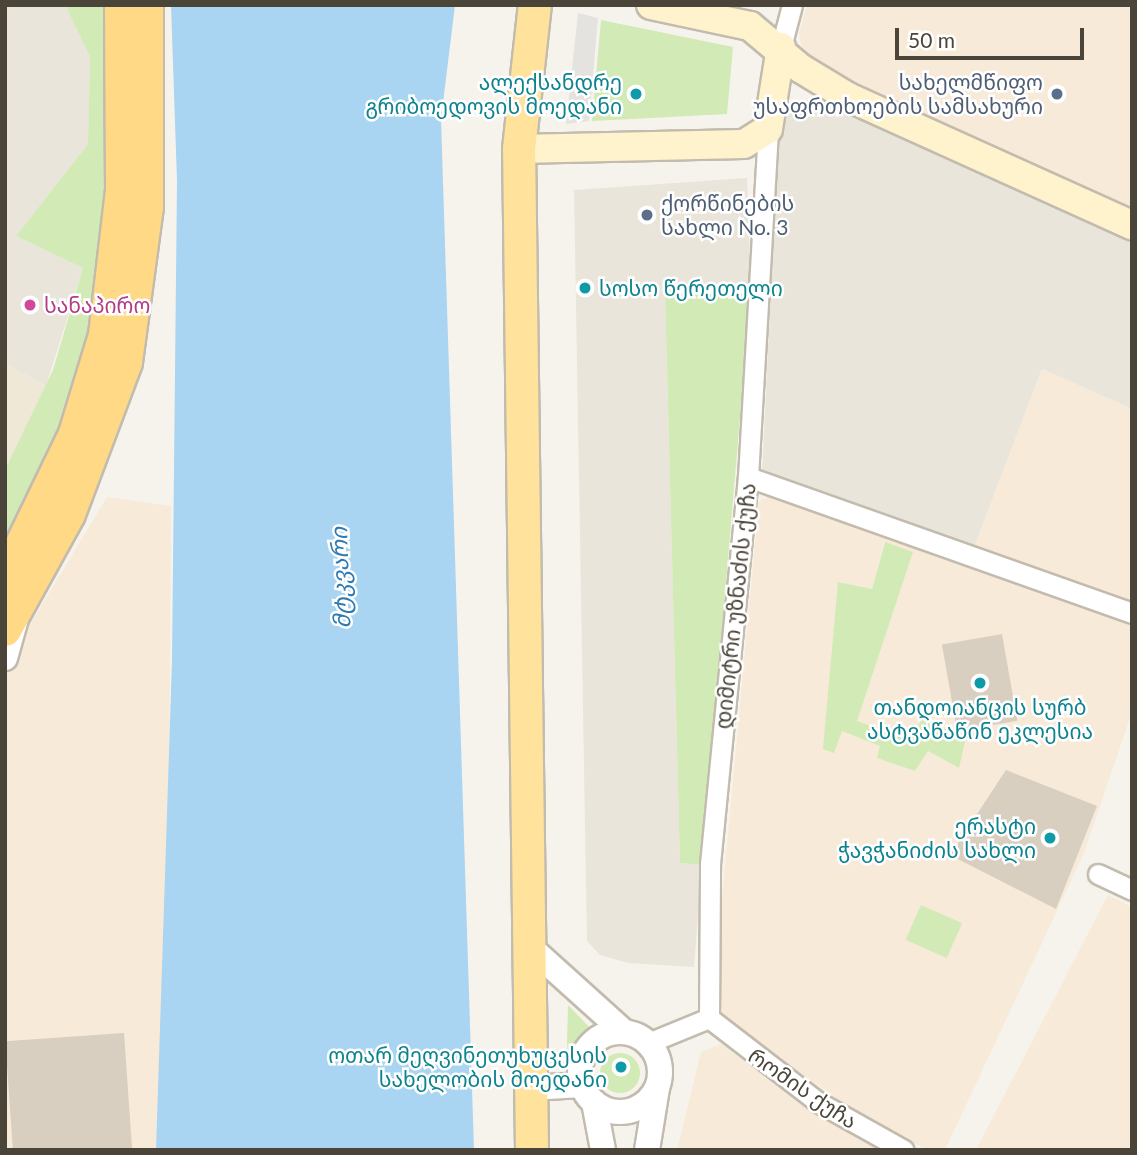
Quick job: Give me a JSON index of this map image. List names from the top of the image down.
{
  "streets": {
    "main road": ["დიმიტრი უზნაძის ქუჩა"],
    "street": ["რომის ქუჩა"]
  },
  "crossings": [
    ["დიმიტრი უზნაძის ქუჩა", "რომის ქუჩა"]
  ],
  "water": ["მტკვარი"],
  "places": [
    "ალექსანდრე გრიბოედოვის მოედანი",
    "სახელმწიფო უსაფრთხოების სამსახური",
    "ქორწინების სახლი No. 3",
    "სოსო წერეთელი",
    "სანაპირო",
    "თანდოიანცის სურბ ასტვაწაწინ ეკლესია",
    "ერასტი ჭავჭანიძის სახლი",
    "ოთარ მეღვინეთუხუცესის სახელობის მოედანი"
  ],
  "scale_bar": "50 m"
}
